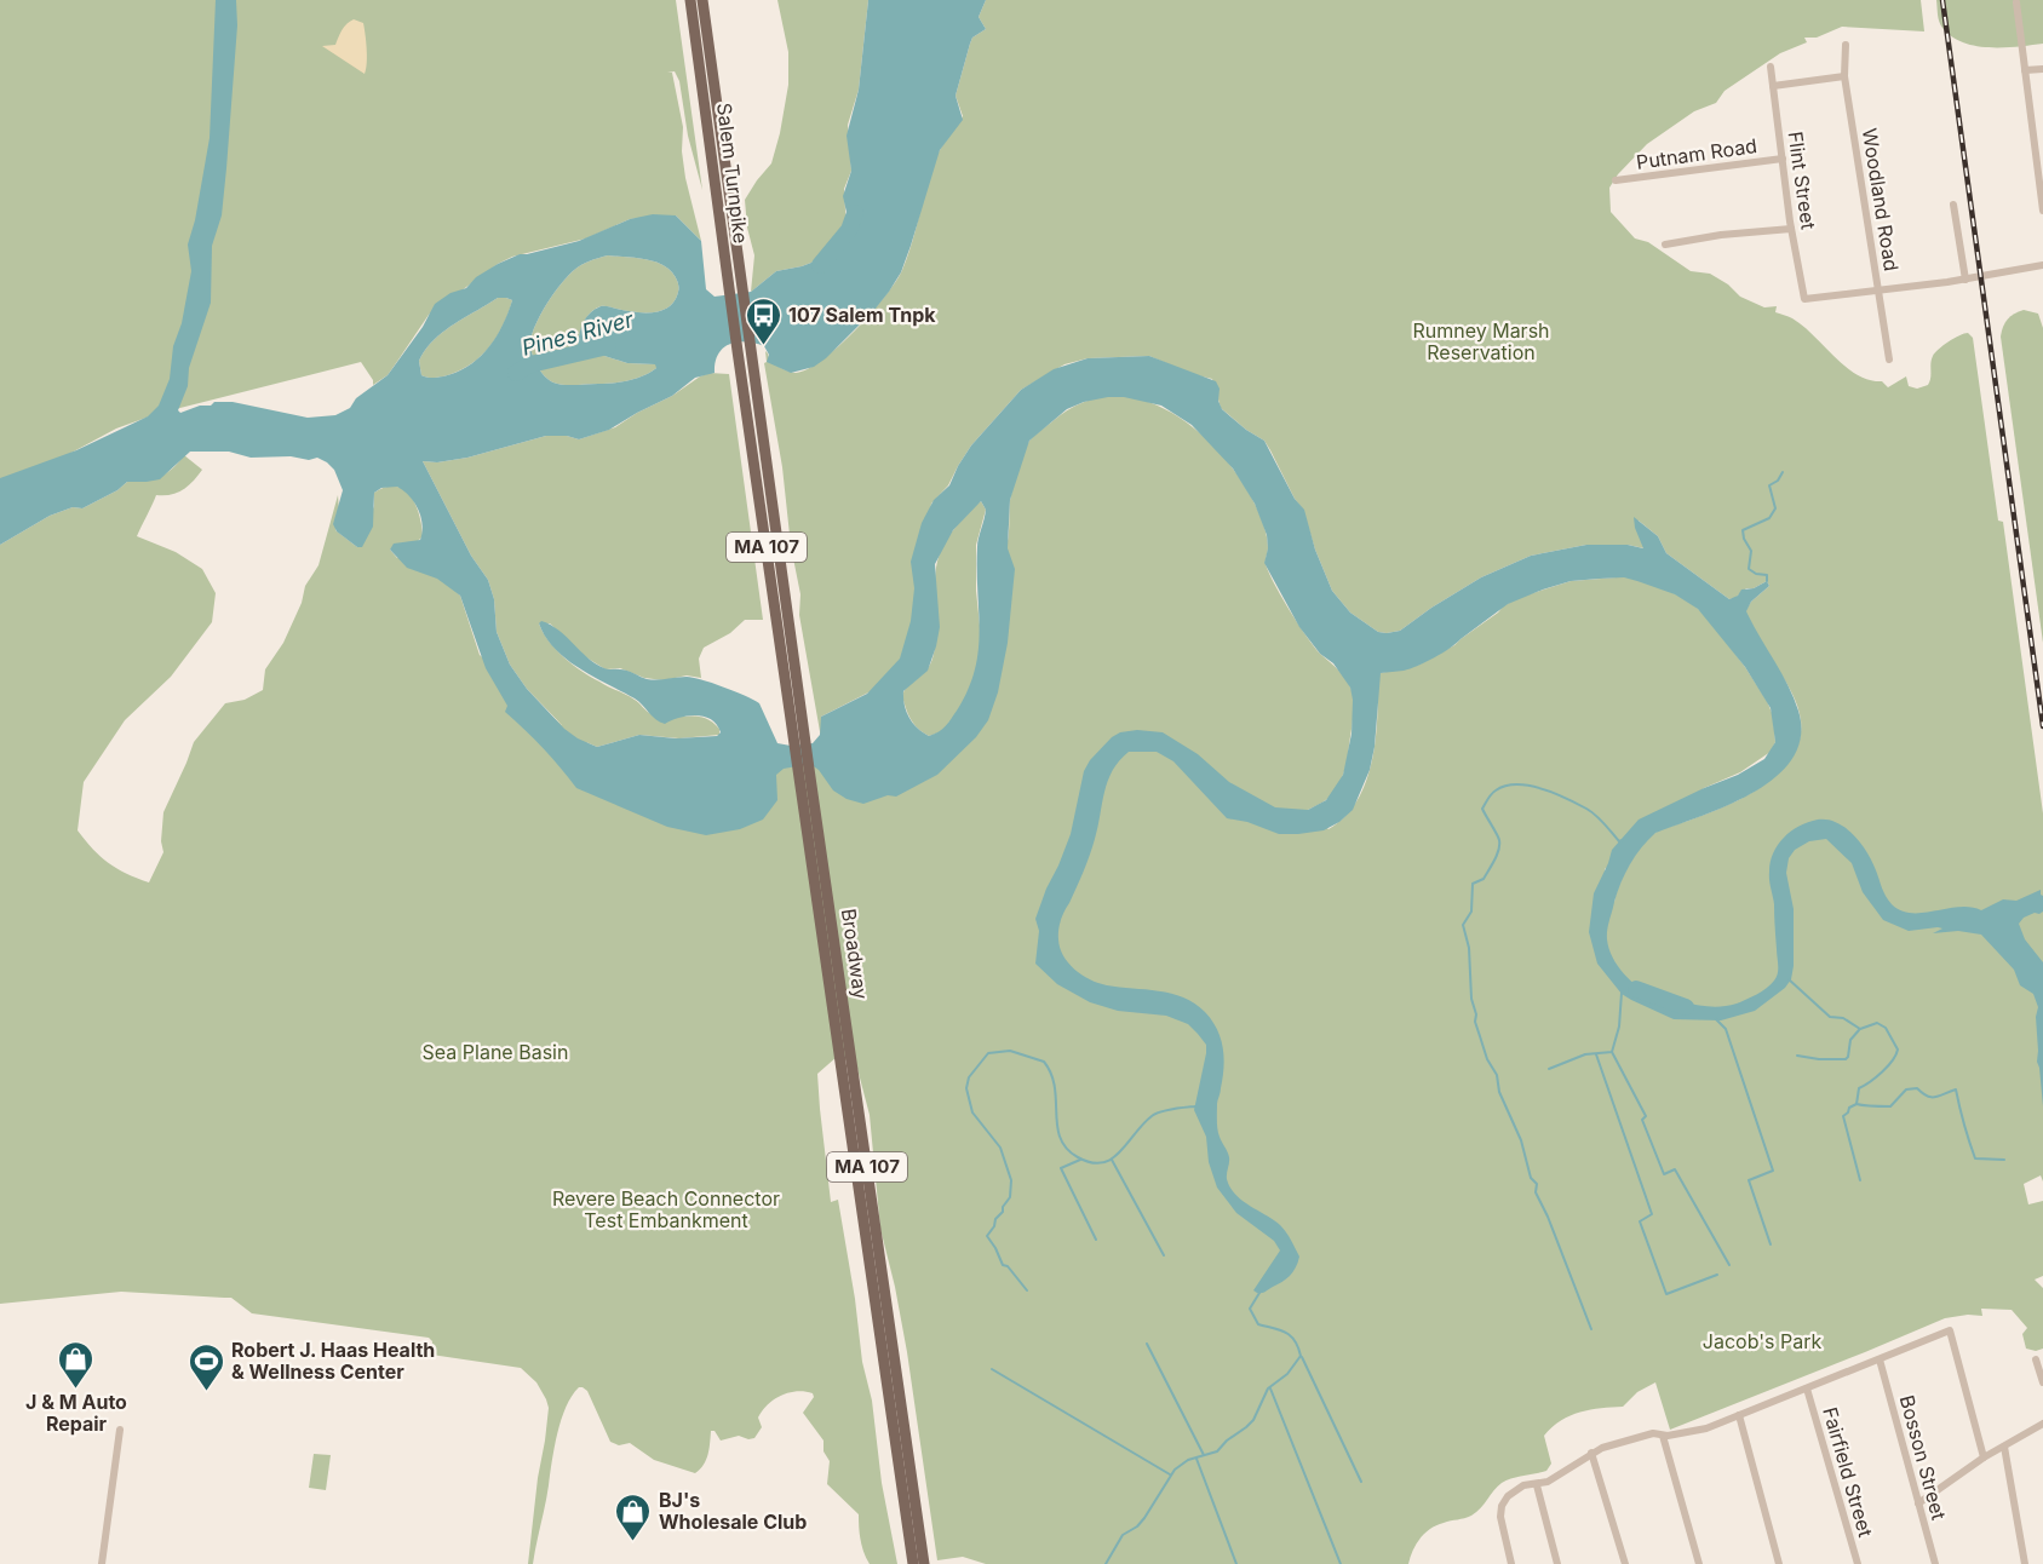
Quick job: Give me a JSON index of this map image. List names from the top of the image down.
{
  "streets": {
    "main road": ["Salem Turnpike", "MA 107", "Broadway"],
    "street": [
      "Putnam Road",
      "Flint Street",
      "Woodland Road",
      "Bosson Street",
      "Fairfield Street"
    ]
  },
  "crossings": [
    ["Putnam Road", "Flint Street"],
    ["Salem Turnpike", "Broadway"],
    ["Flint Street", "Woodland Road"]
  ],
  "water": ["Pines River"],
  "parks": [
    "Rumney Marsh Reservation",
    "Sea Plane Basin",
    "Revere Beach Connector Test Embankment",
    "Jacob's Park"
  ],
  "places": {
    "bus stop": ["107 Salem Tnpk"],
    "shop": ["J & M Auto Repair", "BJ's Wholesale Club"],
    "sports": ["Robert J. Haas Health & Wellness Center"]
  }
}
